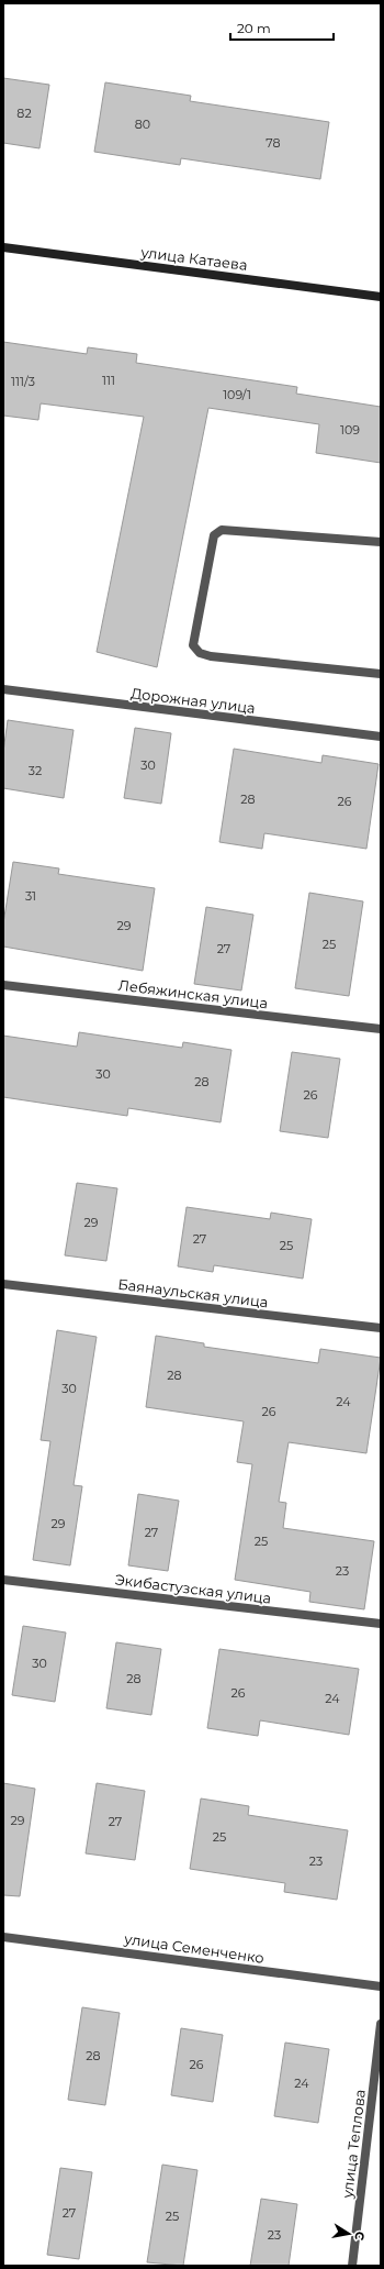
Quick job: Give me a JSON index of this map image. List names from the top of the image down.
{
  "streets": {
    "street": [
      "улица Катаева",
      "Дорожная улица",
      "Лебяжинская улица",
      "Баянаульская улица",
      "Экибастузская улица",
      "улица Семенченко",
      "улица Теплова"
    ]
  },
  "house_numbers": [
    "82",
    "80",
    "78",
    "111",
    "111/3",
    "109/1",
    "109",
    "30",
    "32",
    "28",
    "26",
    "31",
    "29",
    "25",
    "27",
    "30",
    "28",
    "26",
    "29",
    "27",
    "25",
    "28",
    "30",
    "24",
    "26",
    "29",
    "27",
    "25",
    "23",
    "30",
    "28",
    "26",
    "24",
    "29",
    "27",
    "25",
    "23",
    "28",
    "26",
    "24",
    "27",
    "25",
    "23"
  ],
  "scale_bar": "20 m",
  "north": "right"
}
